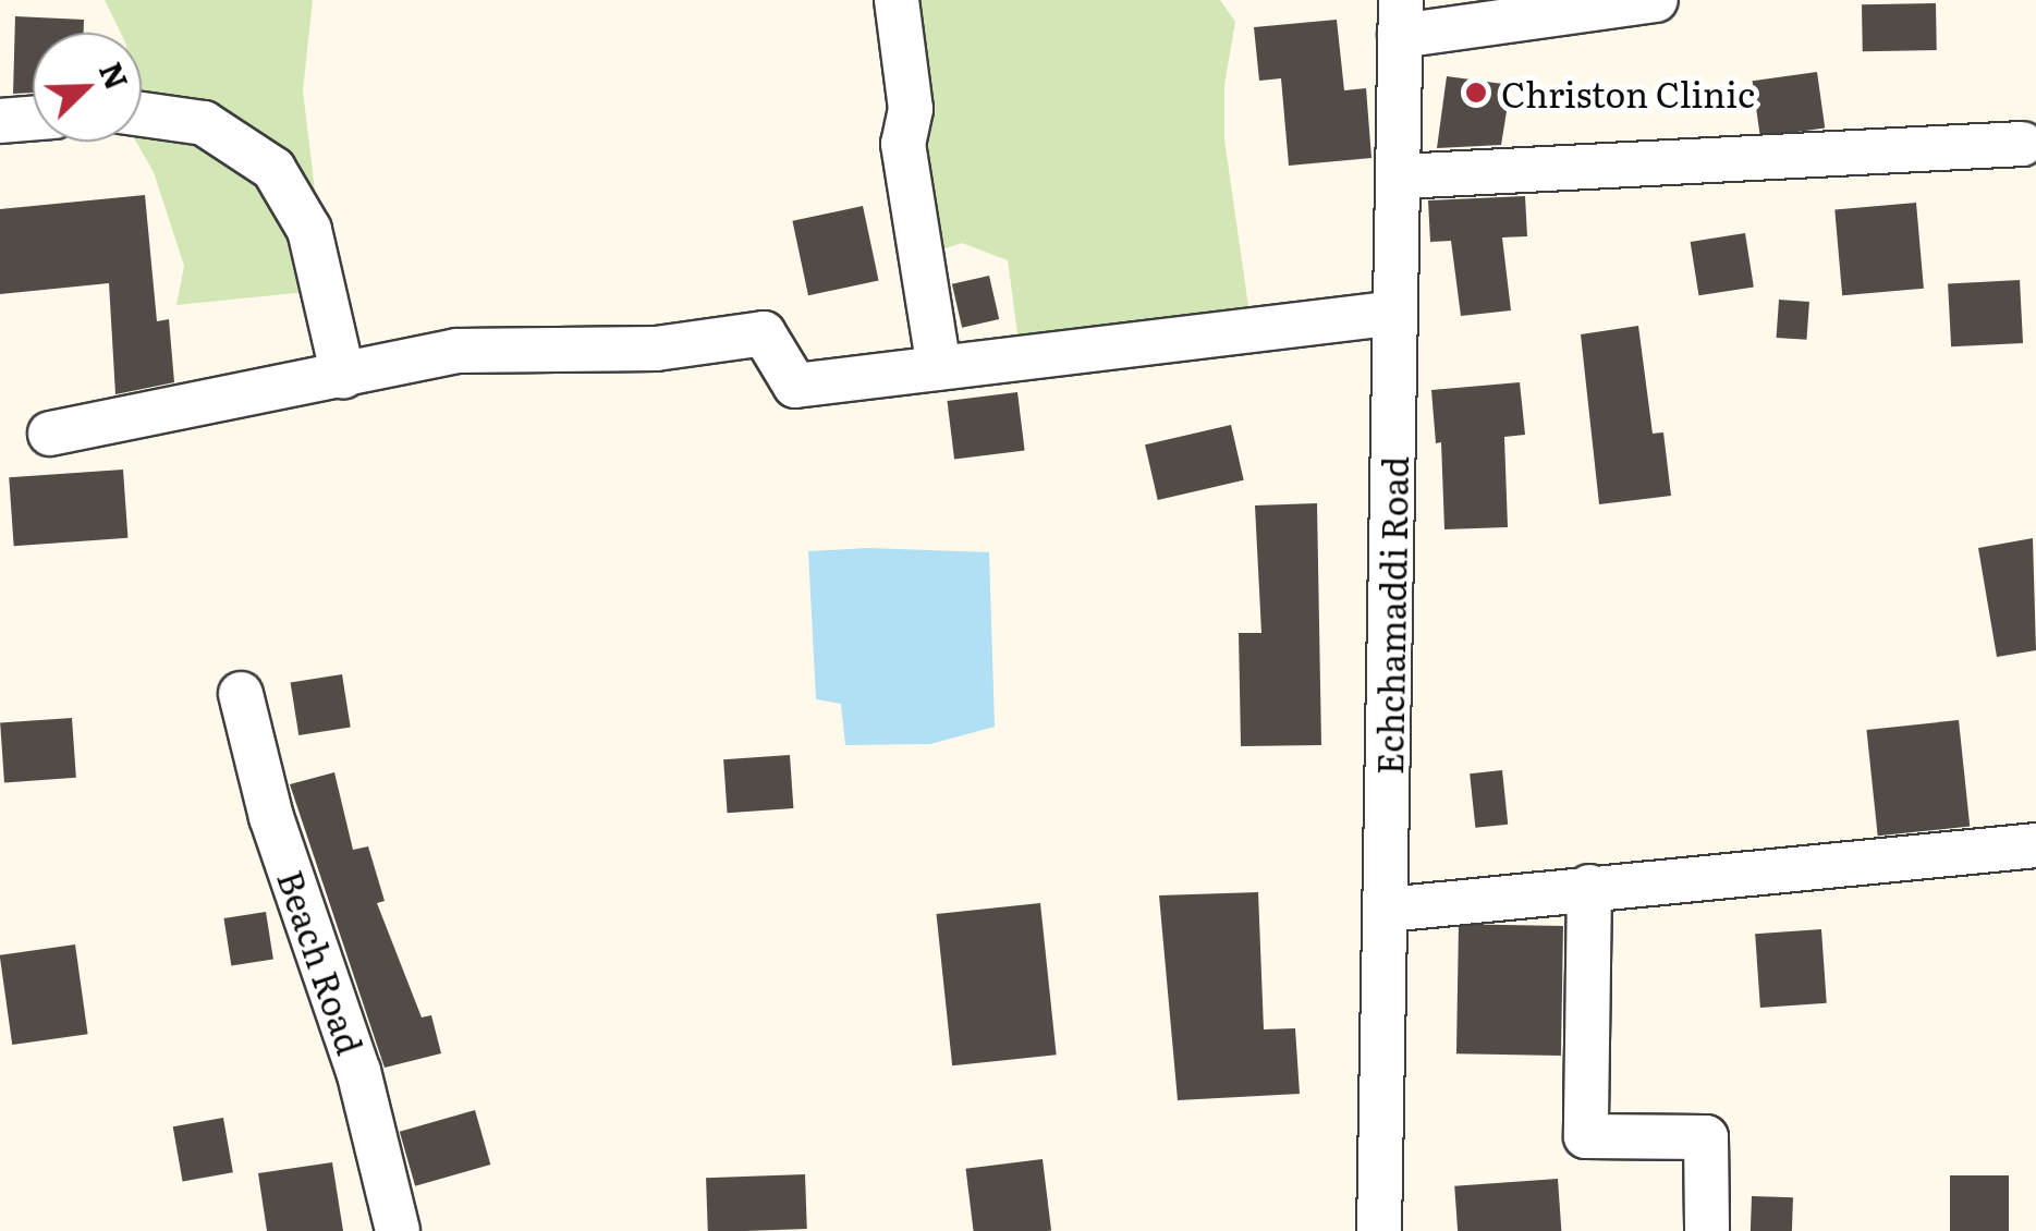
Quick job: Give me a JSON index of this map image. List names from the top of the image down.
{
  "streets": {
    "street": ["Echchamaddi Road", "Beach Road"]
  },
  "places": ["Christon Clinic"],
  "north": "top right"
}
